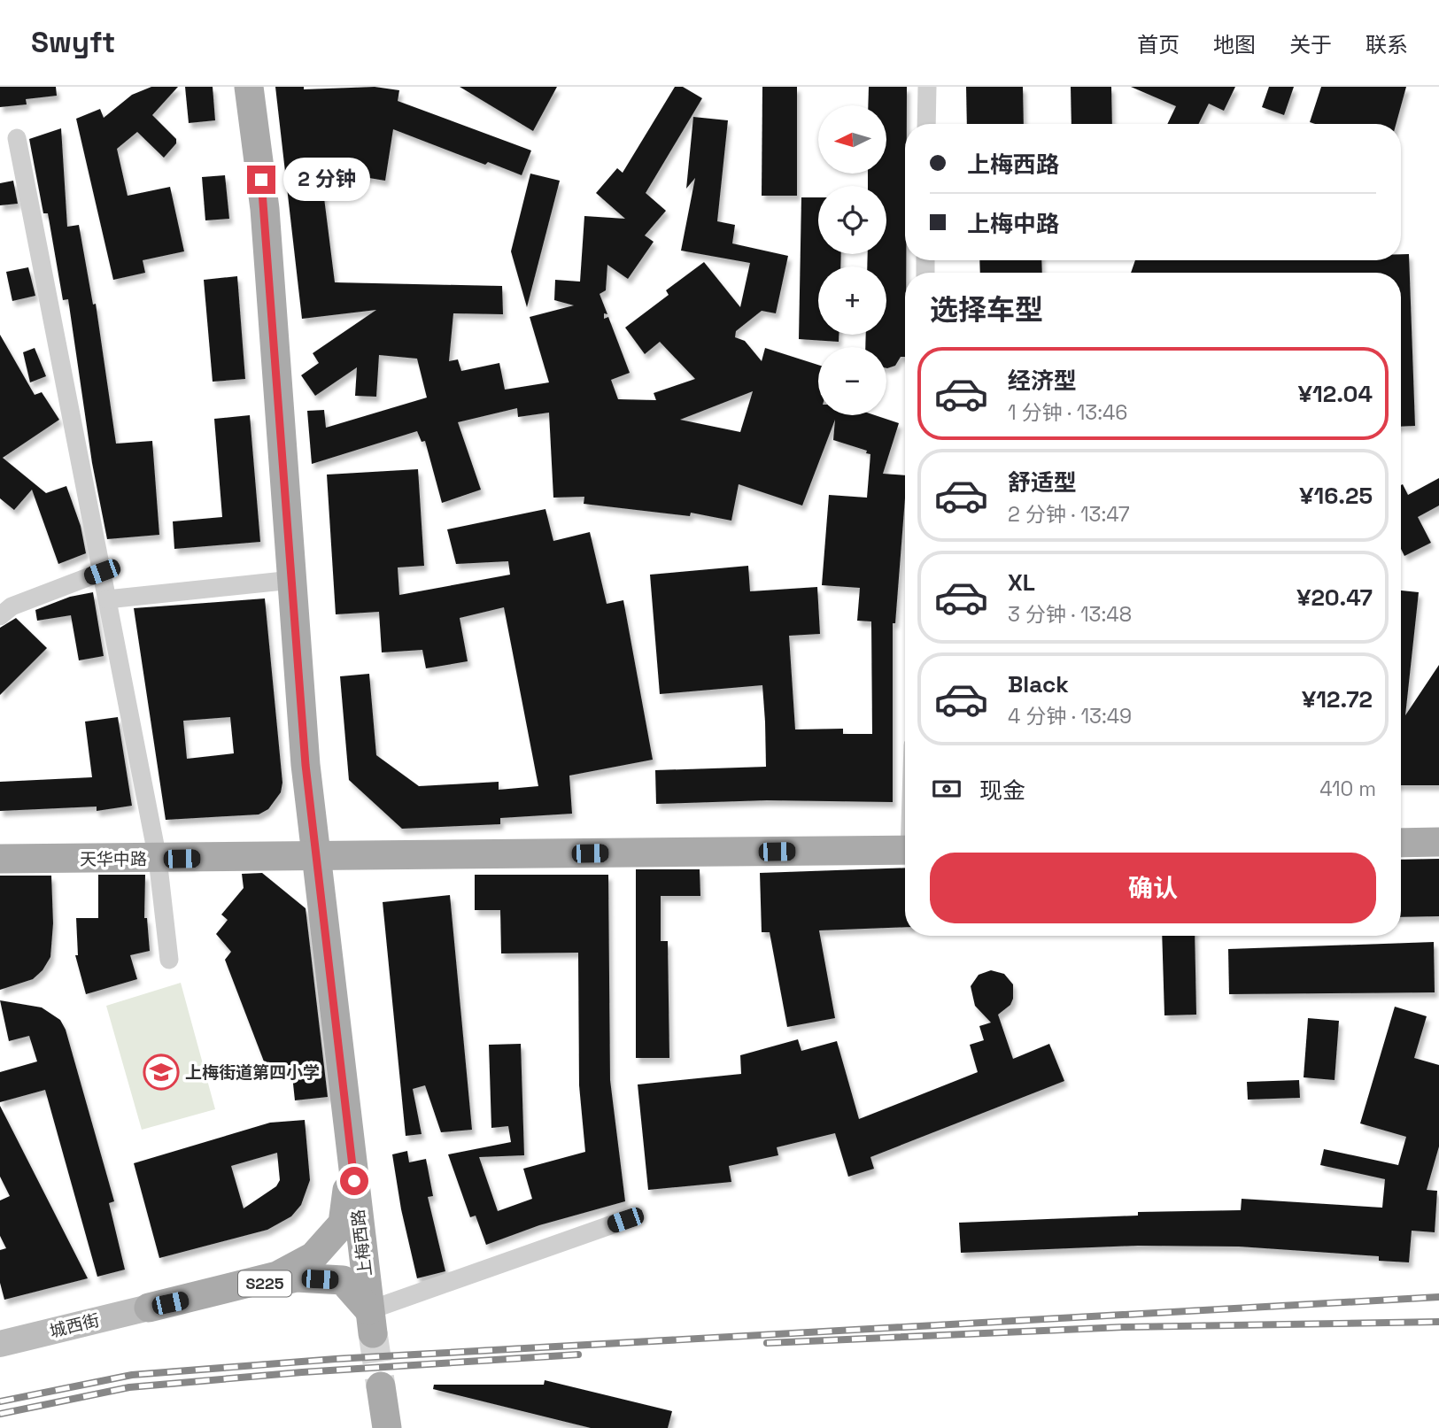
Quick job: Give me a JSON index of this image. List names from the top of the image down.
{
  "streets": {
    "main road": [
      "天华中路",
      "上梅西路",
      "S225",
      "城西街"
    ]
  },
  "crossings": [
    ["天华中路", "上梅西路"],
    ["上梅西路", "城西街"]
  ],
  "places": {
    "school or university": ["上梅街道第四小学"]
  },
  "north": "left",
  "page": {
    "header": "Swyft",
    "nav": [
      "首页",
      "地图",
      "关于",
      "联系"
    ],
    "map_buttons": ["+", "−"],
    "banner": ["上梅西路", "上梅中路"],
    "bubble": "2 分钟",
    "heading": "选择车型",
    "list": [
      {
        "name": "经济型",
        "note": "1 分钟 · 13:46",
        "value": "¥12.04"
      },
      {
        "name": "舒适型",
        "note": "2 分钟 · 13:47",
        "value": "¥16.25"
      },
      {
        "name": "XL",
        "note": "3 分钟 · 13:48",
        "value": "¥20.47"
      },
      {
        "name": "Black",
        "note": "4 分钟 · 13:49",
        "value": "¥12.72"
      }
    ],
    "pay": ["现金", "410 m"],
    "buttons": "确认"
  }
}
